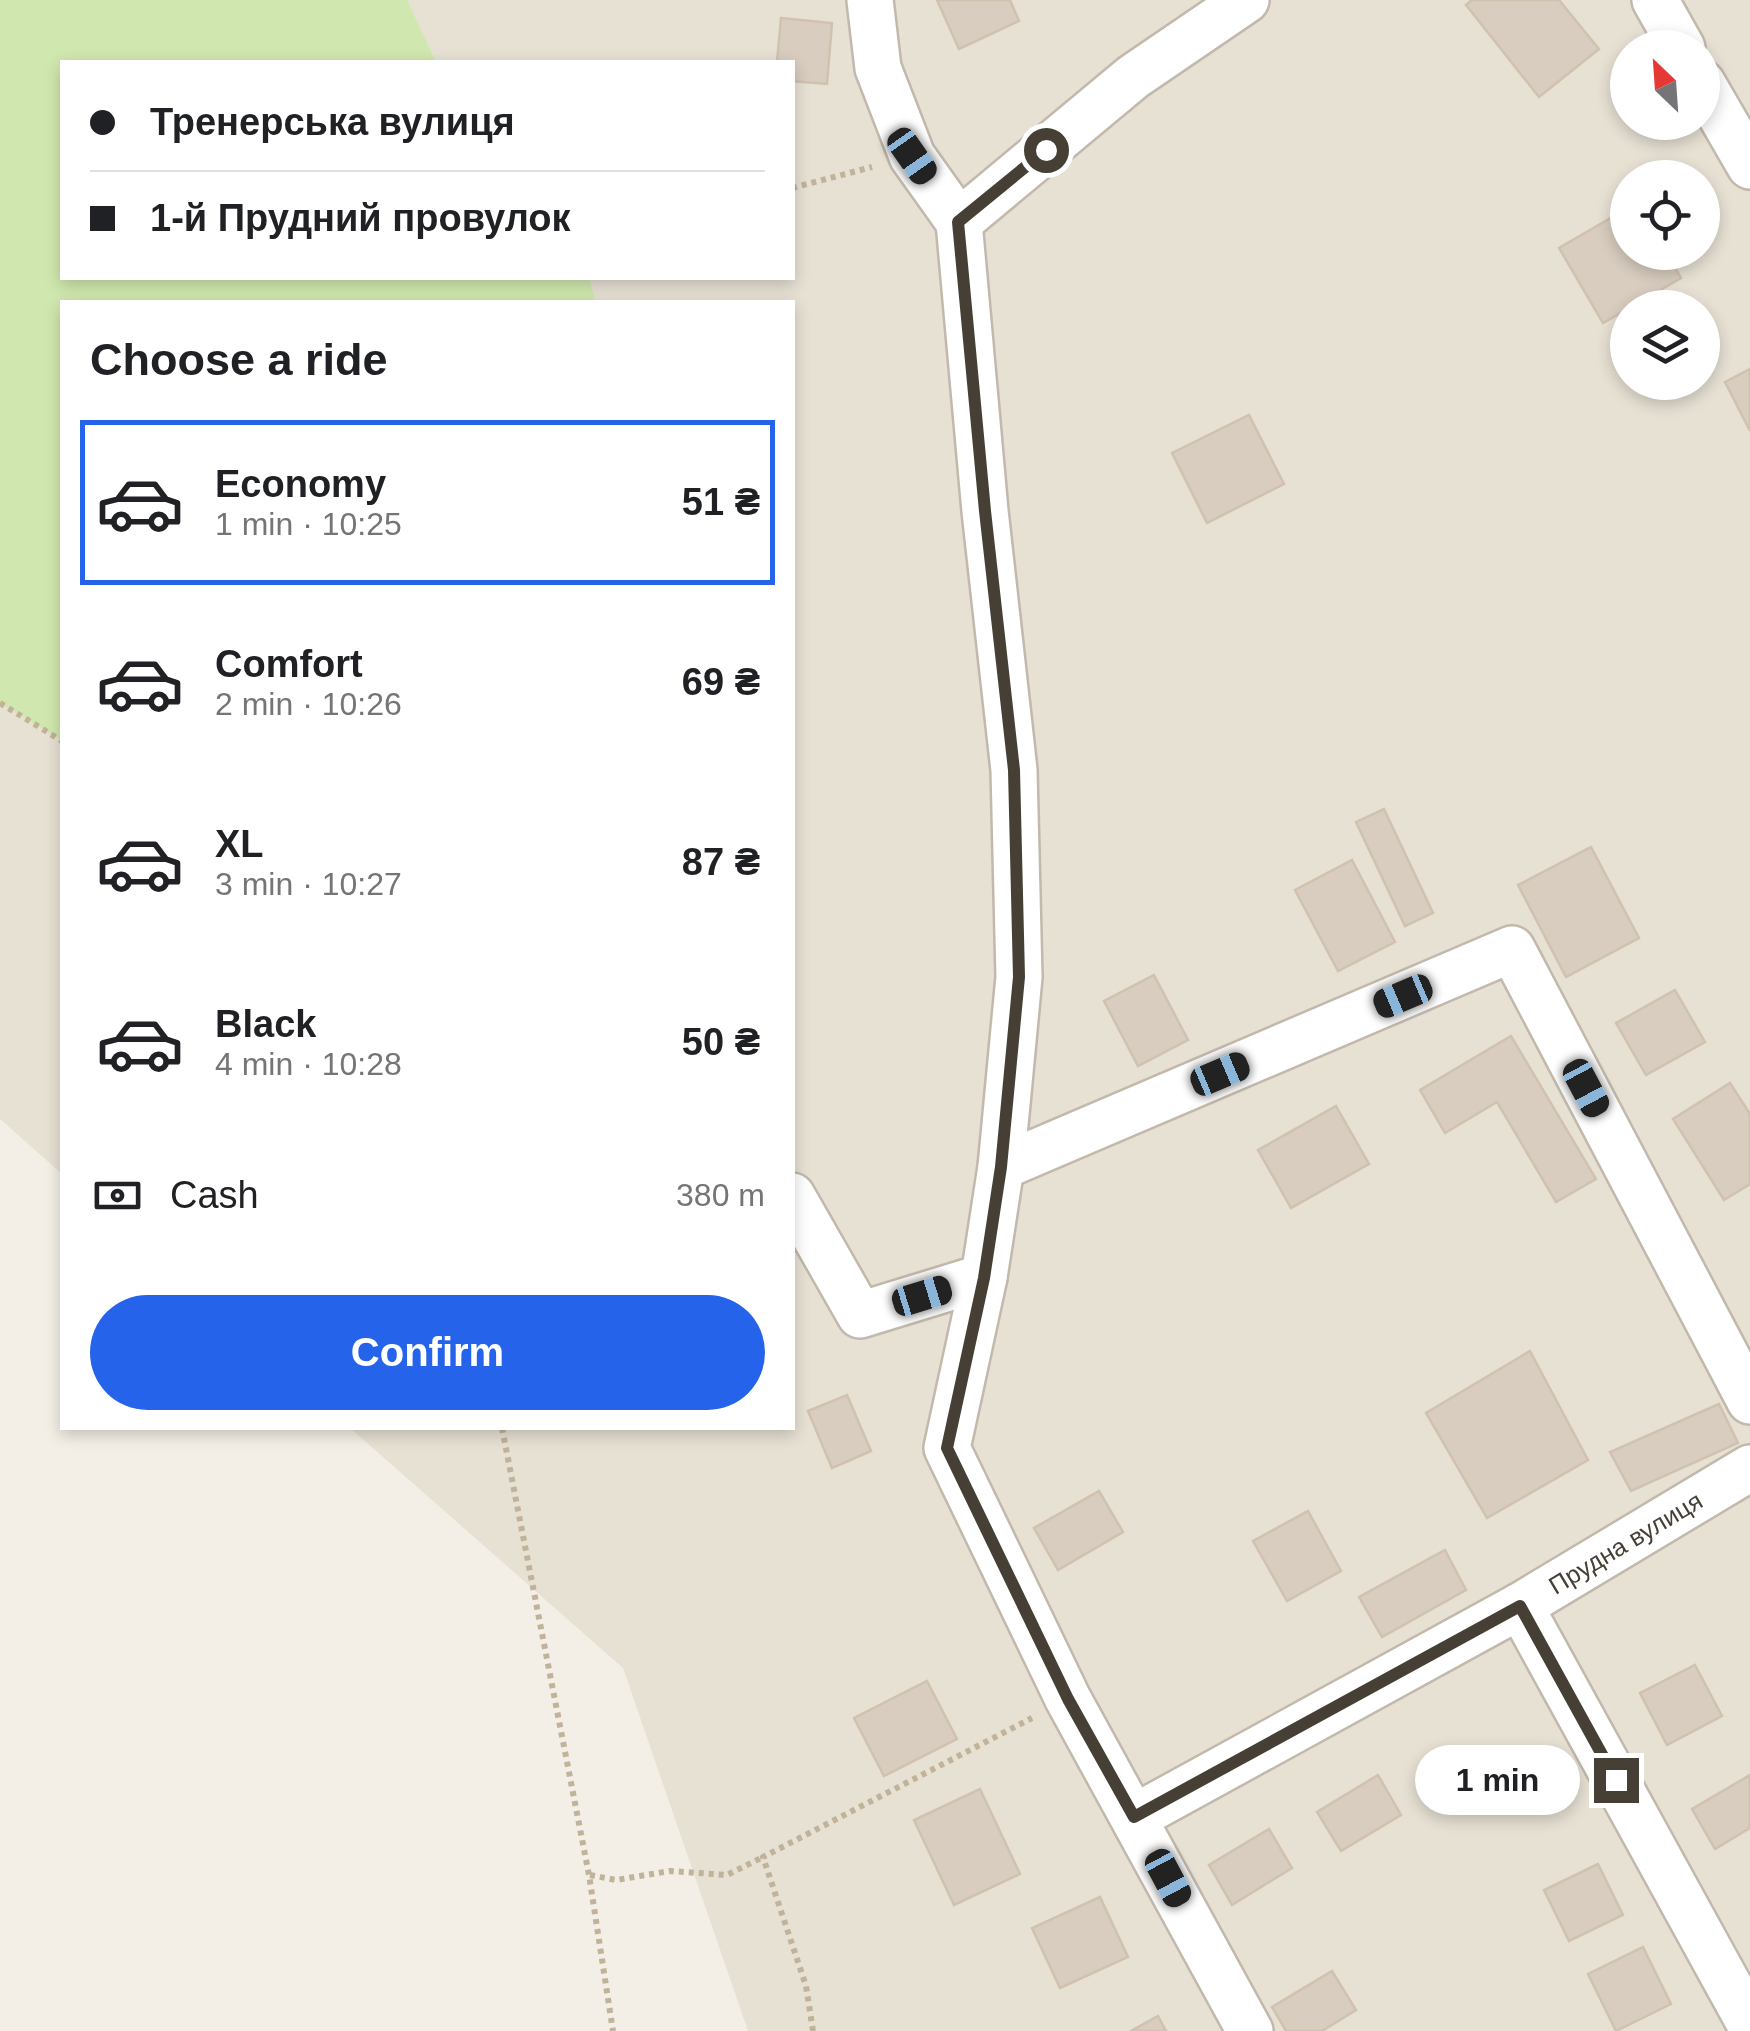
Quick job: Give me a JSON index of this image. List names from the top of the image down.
{
  "streets": {
    "street": ["Прудна вулиця"]
  },
  "north": "top left",
  "page": {
    "banner": ["Тренерська вулиця", "1-й Прудний провулок"],
    "heading": "Choose a ride",
    "list": [
      {
        "name": "Economy",
        "note": "1 min · 10:25",
        "value": "51 ₴"
      },
      {
        "name": "Comfort",
        "note": "2 min · 10:26",
        "value": "69 ₴"
      },
      {
        "name": "XL",
        "note": "3 min · 10:27",
        "value": "87 ₴"
      },
      {
        "name": "Black",
        "note": "4 min · 10:28",
        "value": "50 ₴"
      }
    ],
    "pay": ["Cash", "380 m"],
    "buttons": "Confirm",
    "bubble": "1 min"
  }
}
